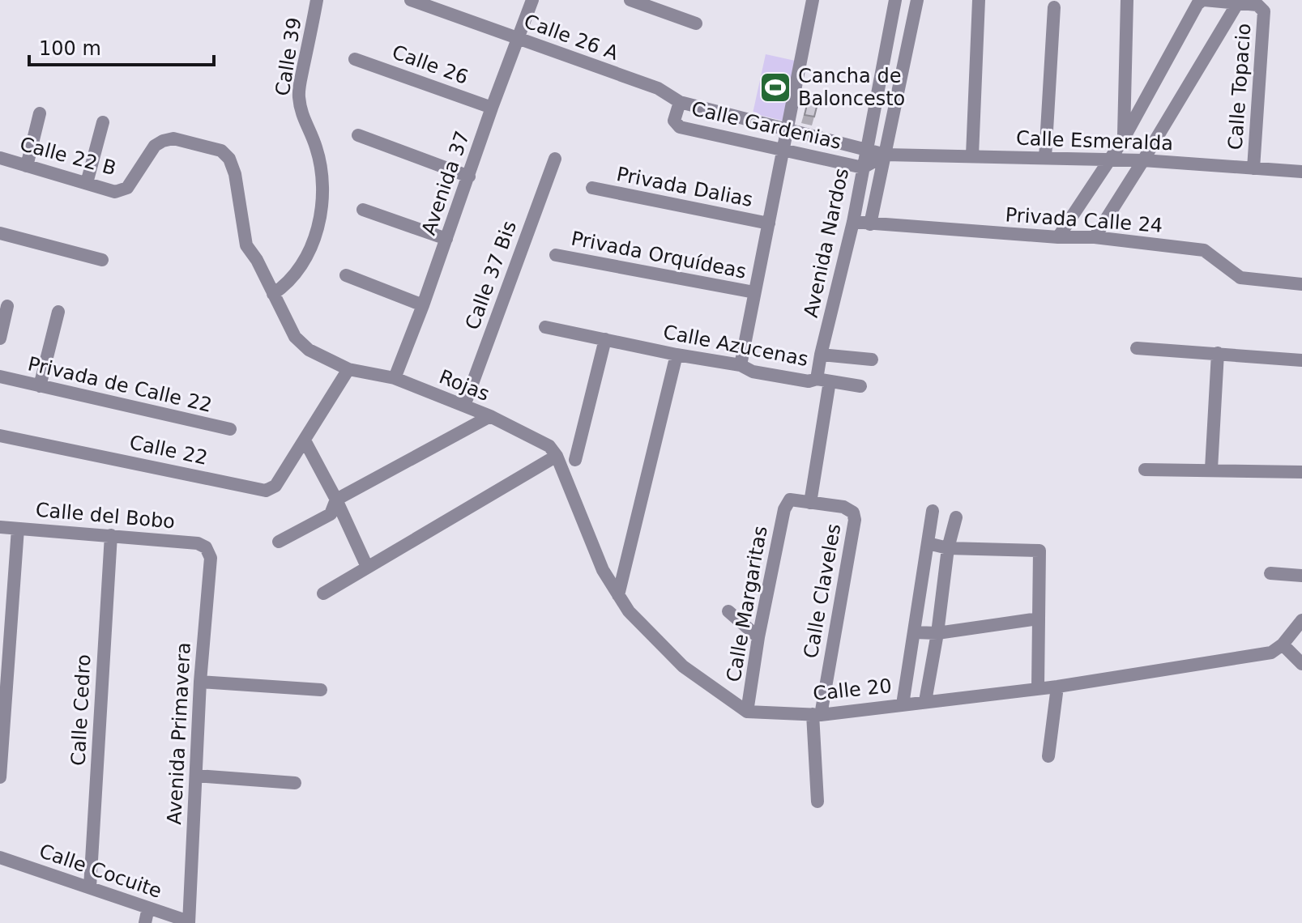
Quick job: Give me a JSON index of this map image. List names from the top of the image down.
{
  "streets": {
    "street": [
      "Calle 26 A",
      "Calle 39",
      "Calle 26",
      "Calle Topacio",
      "Calle Gardenias",
      "Calle Esmeralda",
      "Calle 22 B",
      "Avenida 37",
      "Privada Dalias",
      "Privada Calle 24",
      "Avenida Nardos",
      "Privada Orquídeas",
      "Calle 37 Bis",
      "Calle Azucenas",
      "Privada de Calle 22",
      "Rojas",
      "Calle 22",
      "Calle del Bobo",
      "Calle Claveles",
      "Calle Margaritas",
      "Calle 20",
      "Calle Cedro",
      "Avenida Primavera",
      "Calle Cocuite"
    ]
  },
  "crossings": [
    ["Calle 26 A", "Calle Gardenias"],
    ["Calle 26 A", "Avenida 37"],
    ["Calle 39", "Calle 22 B"],
    ["Calle 26", "Avenida 37"],
    ["Calle Topacio", "Calle Esmeralda"],
    ["Calle Gardenias", "Calle Esmeralda"],
    ["Calle Gardenias", "Avenida Nardos"],
    ["Calle Esmeralda", "Avenida Nardos"],
    ["Calle 22 B", "Rojas"],
    ["Avenida 37", "Rojas"],
    ["Privada Calle 24", "Avenida Nardos"],
    ["Avenida Nardos", "Calle Azucenas"],
    ["Avenida Nardos", "Calle Claveles"],
    ["Avenida Nardos", "Calle Margaritas"],
    ["Calle 37 Bis", "Rojas"],
    ["Calle del Bobo", "Calle Cedro"],
    ["Calle del Bobo", "Avenida Primavera"],
    ["Calle Claveles", "Calle Margaritas"],
    ["Calle Claveles", "Calle 20"],
    ["Calle Margaritas", "Calle 20"],
    ["Calle Cedro", "Calle Cocuite"],
    ["Avenida Primavera", "Calle Cocuite"]
  ],
  "places": {
    "sports": ["Cancha de Baloncesto"]
  },
  "scale_bar": "100 m"
}
